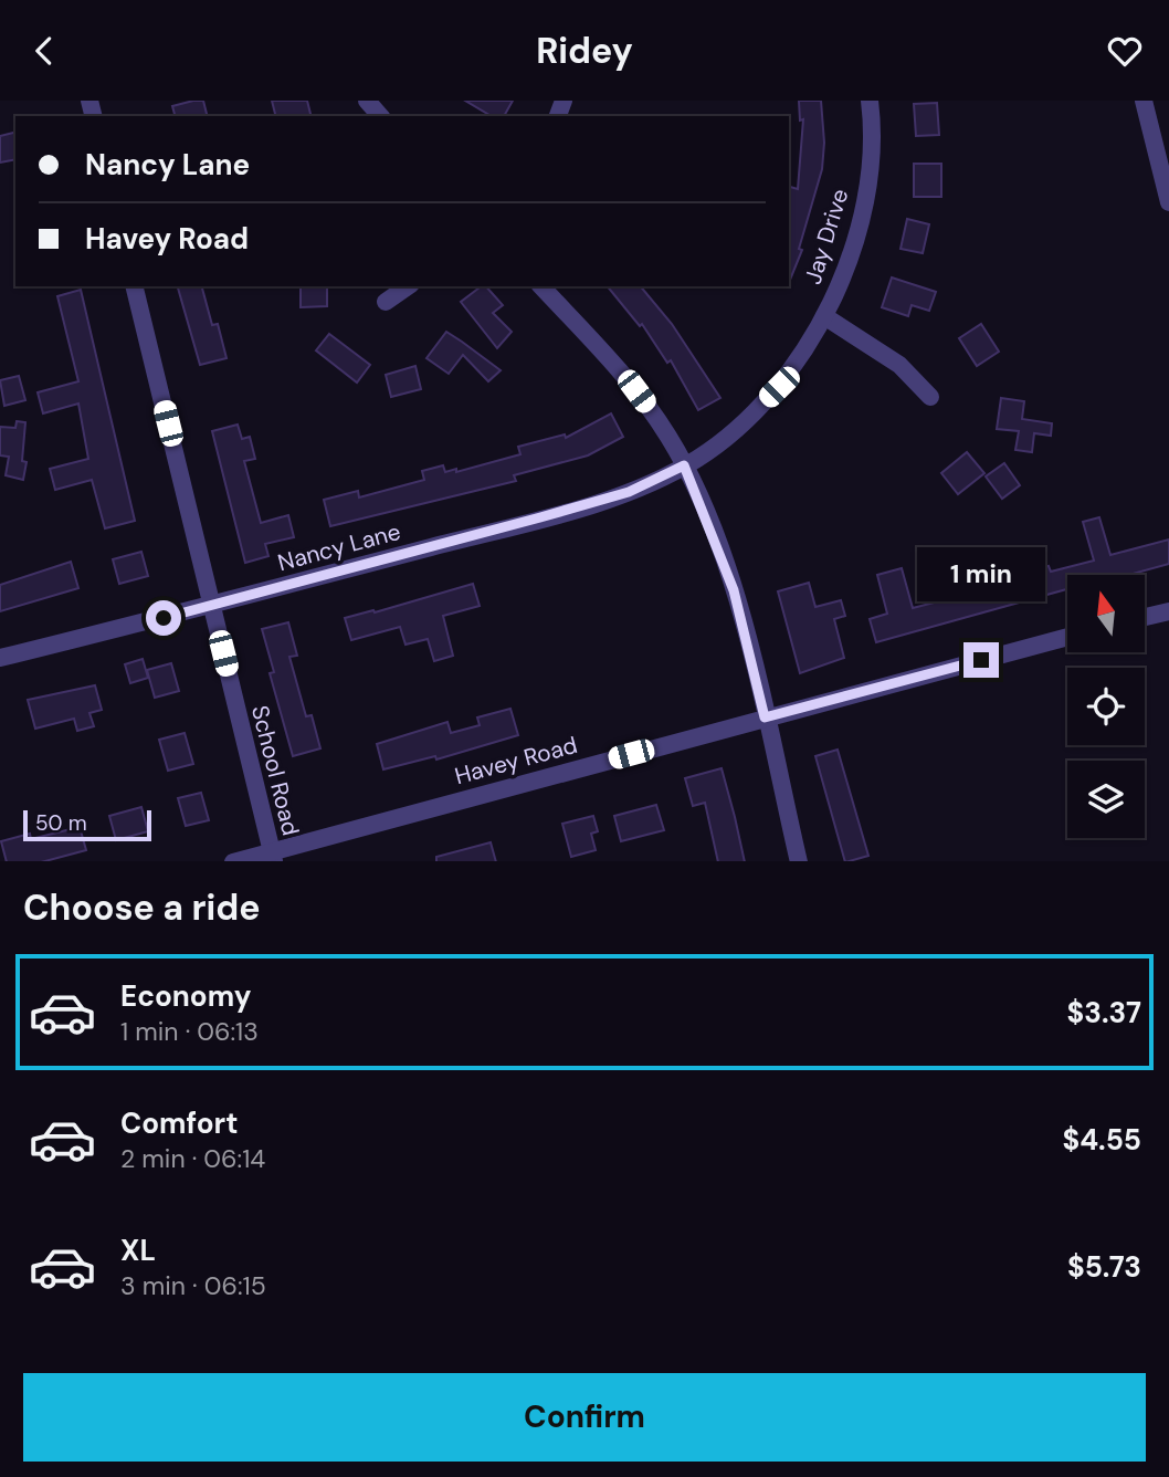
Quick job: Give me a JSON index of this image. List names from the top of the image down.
{
  "streets": {
    "street": [
      "Jay Drive",
      "Nancy Lane",
      "Havey Road",
      "School Road"
    ]
  },
  "crossings": [
    ["Jay Drive", "Nancy Lane"],
    ["Nancy Lane", "School Road"],
    ["Havey Road", "School Road"]
  ],
  "scale_bar": "50 m",
  "north": "top",
  "page": {
    "header": "Ridey",
    "banner": ["Nancy Lane", "Havey Road"],
    "bubble": "1 min",
    "scale": "50 m",
    "heading": "Choose a ride",
    "list": [
      {
        "name": "Economy",
        "note": "1 min · 06:13",
        "value": "$3.37"
      },
      {
        "name": "Comfort",
        "note": "2 min · 06:14",
        "value": "$4.55"
      },
      {
        "name": "XL",
        "note": "3 min · 06:15",
        "value": "$5.73"
      }
    ],
    "buttons": "Confirm"
  }
}
